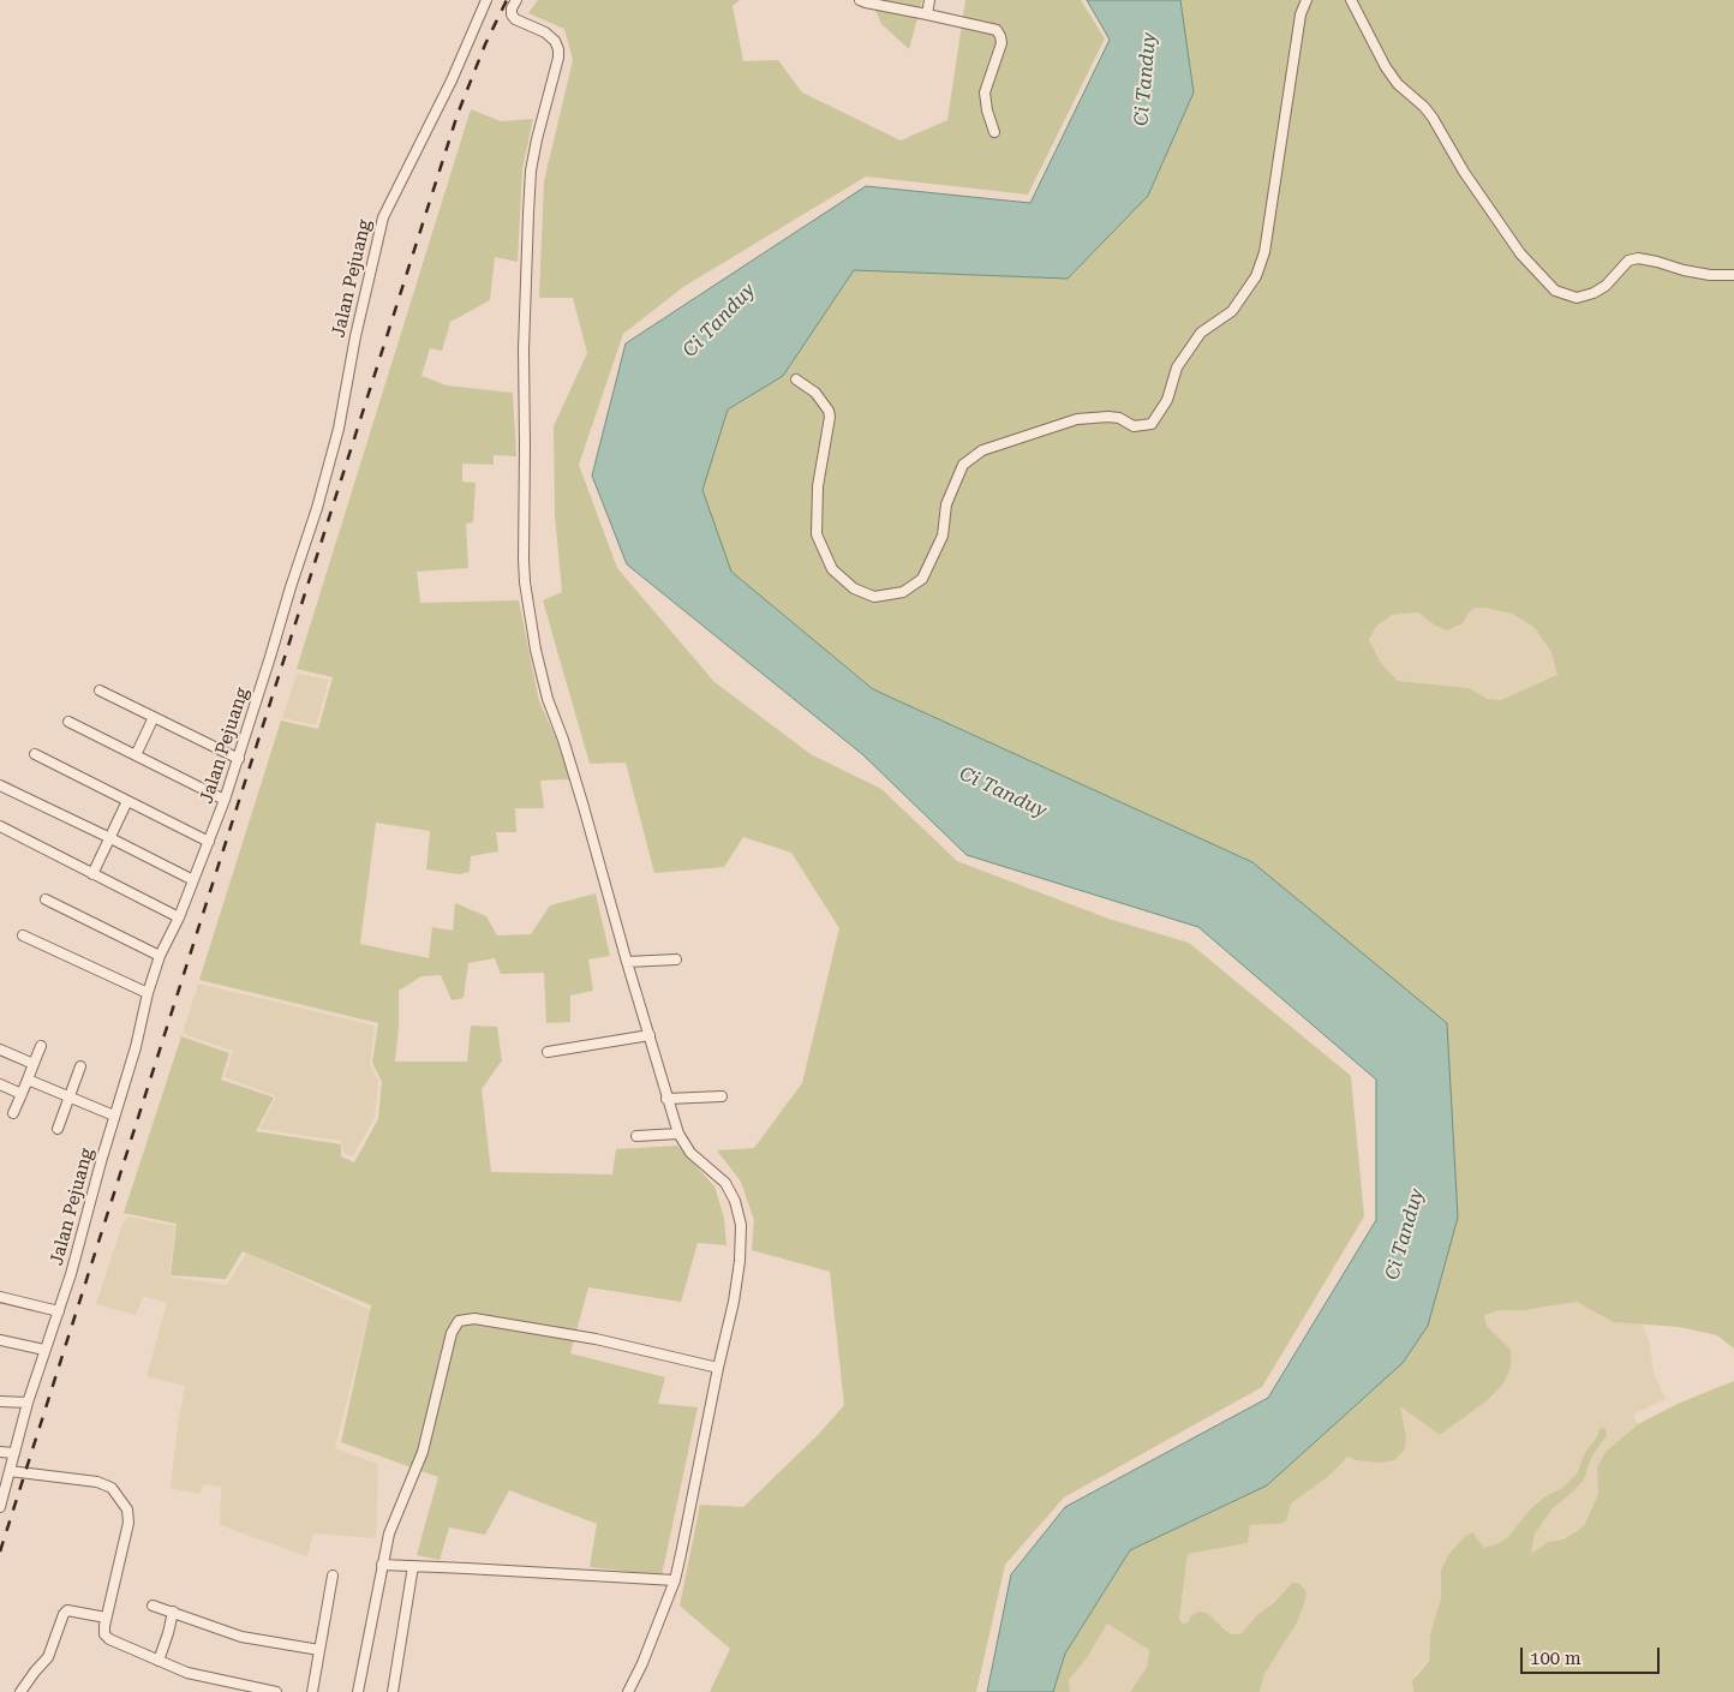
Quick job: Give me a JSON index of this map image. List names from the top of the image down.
{
  "streets": {
    "street": ["Jalan Pejuang"]
  },
  "water": ["Ci Tanduy"],
  "scale_bar": "100 m"
}
